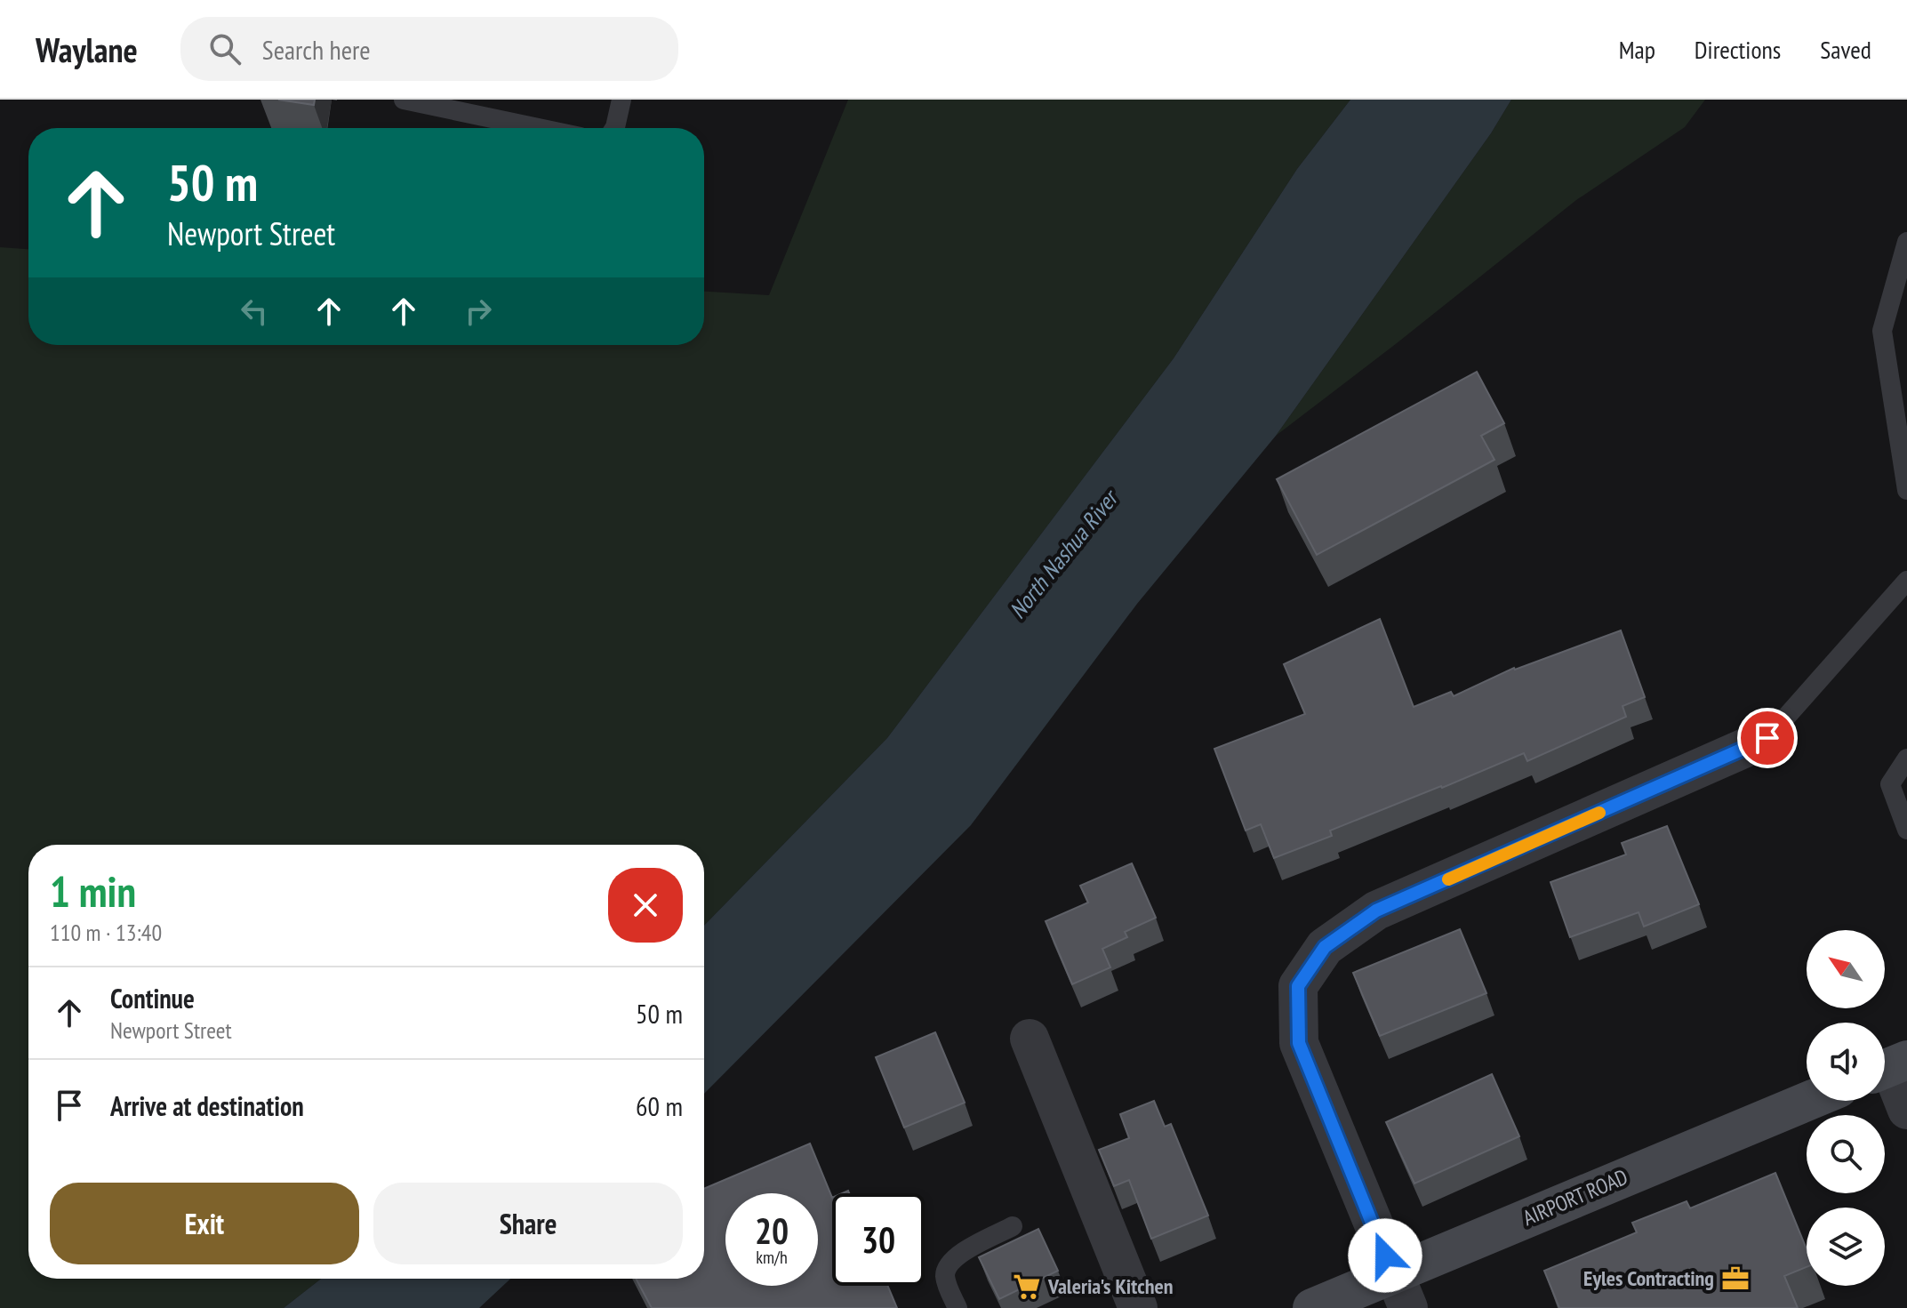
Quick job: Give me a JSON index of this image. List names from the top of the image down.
{
  "streets": {
    "main road": ["AIRPORT ROAD"]
  },
  "water": ["North Nashua River"],
  "places": {
    "office": ["Eyles Contracting"],
    "supermarket": ["Valeria's Kitchen"]
  },
  "north": "top left",
  "page": {
    "header": "Waylane",
    "search": "Search here",
    "nav": ["Map", "Directions", "Saved"],
    "turn": ["50 m", "Newport Street"],
    "heading": ["1 min", "110 m · 13:40"],
    "list": [
      {
        "name": "Continue",
        "note": "Newport Street",
        "value": "50 m"
      },
      {
        "name": "Arrive at destination",
        "value": "60 m"
      }
    ],
    "buttons": ["Exit", "Share"],
    "speed": "20 km/h",
    "limit": "30"
  }
}
